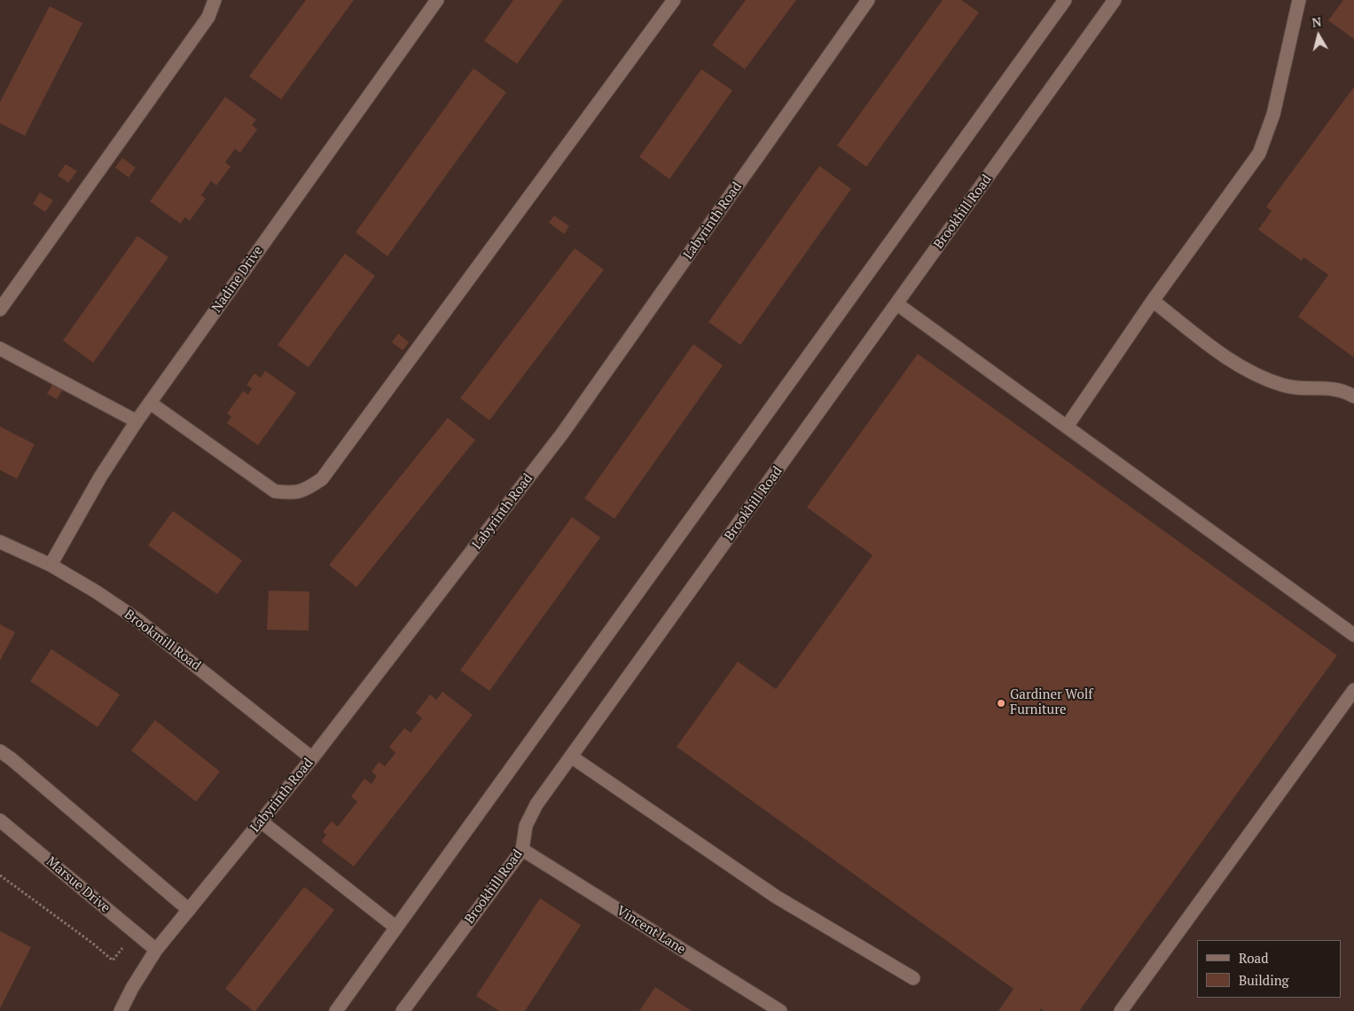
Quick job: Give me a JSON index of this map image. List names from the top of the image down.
{
  "streets": {
    "street": [
      "Brookhill Road",
      "Labyrinth Road",
      "Nadine Drive",
      "Brookmill Road",
      "Marsue Drive",
      "Vincent Lane"
    ]
  },
  "crossings": [
    ["Brookhill Road", "Vincent Lane"],
    ["Labyrinth Road", "Brookmill Road"],
    ["Labyrinth Road", "Marsue Drive"],
    ["Nadine Drive", "Brookmill Road"]
  ],
  "places": ["Gardiner Wolf Furniture"],
  "legend": ["Road", "Building"],
  "north": "top"
}
